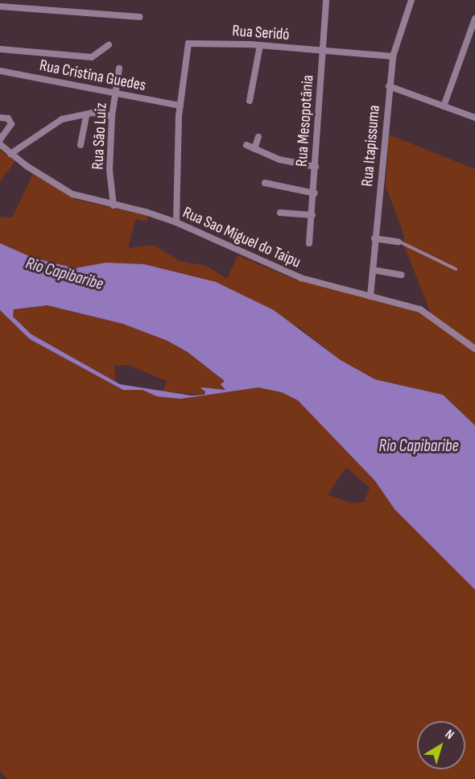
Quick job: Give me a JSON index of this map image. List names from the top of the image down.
{
  "streets": {
    "street": [
      "Rua Seridó",
      "Rua Cristina Guedes",
      "Rua Mesopotânia",
      "Rua São Luiz",
      "Rua Itapissuma",
      "Rua Sao Miguel do Taipu"
    ]
  },
  "crossings": [
    ["Rua Seridó", "Rua Cristina Guedes"],
    ["Rua Seridó", "Rua Mesopotânia"],
    ["Rua Seridó", "Rua Itapissuma"],
    ["Rua Cristina Guedes", "Rua São Luiz"],
    ["Rua São Luiz", "Rua Sao Miguel do Taipu"],
    ["Rua Itapissuma", "Rua Sao Miguel do Taipu"]
  ],
  "water": ["Rio Capibaribe"],
  "north": "top right"
}
